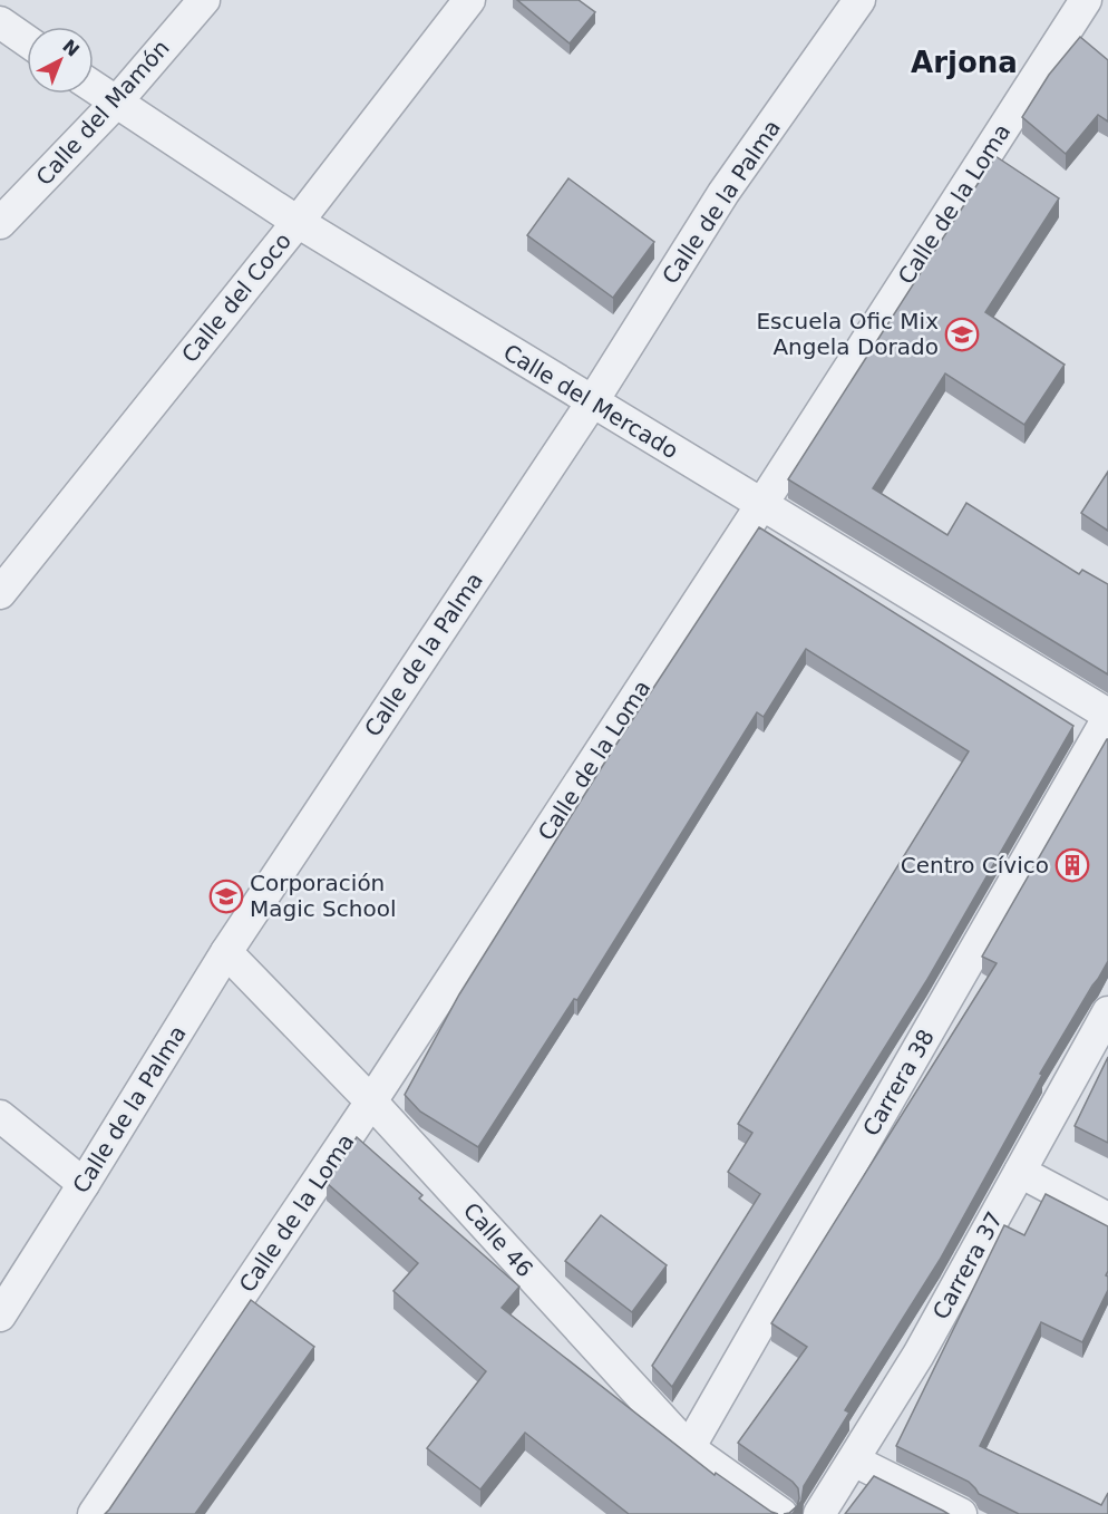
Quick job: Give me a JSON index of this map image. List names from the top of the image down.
{
  "streets": {
    "street": [
      "Calle del Mamón",
      "Calle de la Palma",
      "Calle de la Loma",
      "Calle del Coco",
      "Calle del Mercado",
      "Carrera 38",
      "Calle 46",
      "Carrera 37"
    ]
  },
  "crossings": [
    ["Calle del Mamón", "Calle del Mercado"],
    ["Calle de la Palma", "Calle del Mercado"],
    ["Calle de la Palma", "Calle 46"],
    ["Calle de la Loma", "Calle del Mercado"],
    ["Calle de la Loma", "Calle 46"],
    ["Calle del Coco", "Calle del Mercado"],
    ["Calle del Mercado", "Carrera 38"],
    ["Carrera 38", "Calle 46"]
  ],
  "districts": ["Arjona"],
  "places": {
    "school or university": ["Escuela Ofic Mix Angela Dorado", "Corporación Magic School"],
    "building": ["Centro Cívico"]
  },
  "north": "top right"
}
